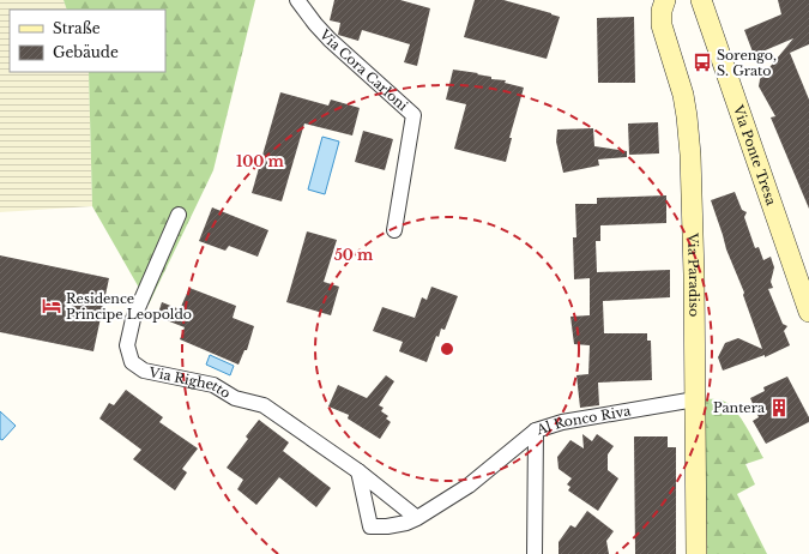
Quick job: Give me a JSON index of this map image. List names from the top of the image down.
{
  "streets": {
    "main road": ["Via Ponte Tresa", "Via Paradiso"],
    "street": ["Via Cora Carloni", "Via Righetto", "Al Ronco Riva"]
  },
  "crossings": [
    ["Via Paradiso", "Al Ronco Riva"]
  ],
  "places": {
    "bus stop": ["Sorengo, S. Grato"],
    "hotel": ["Residence Principe Leopoldo"],
    "building": ["Pantera"]
  },
  "legend": ["Straße", "Gebäude"],
  "rings": ["100 m", "50 m"]
}
